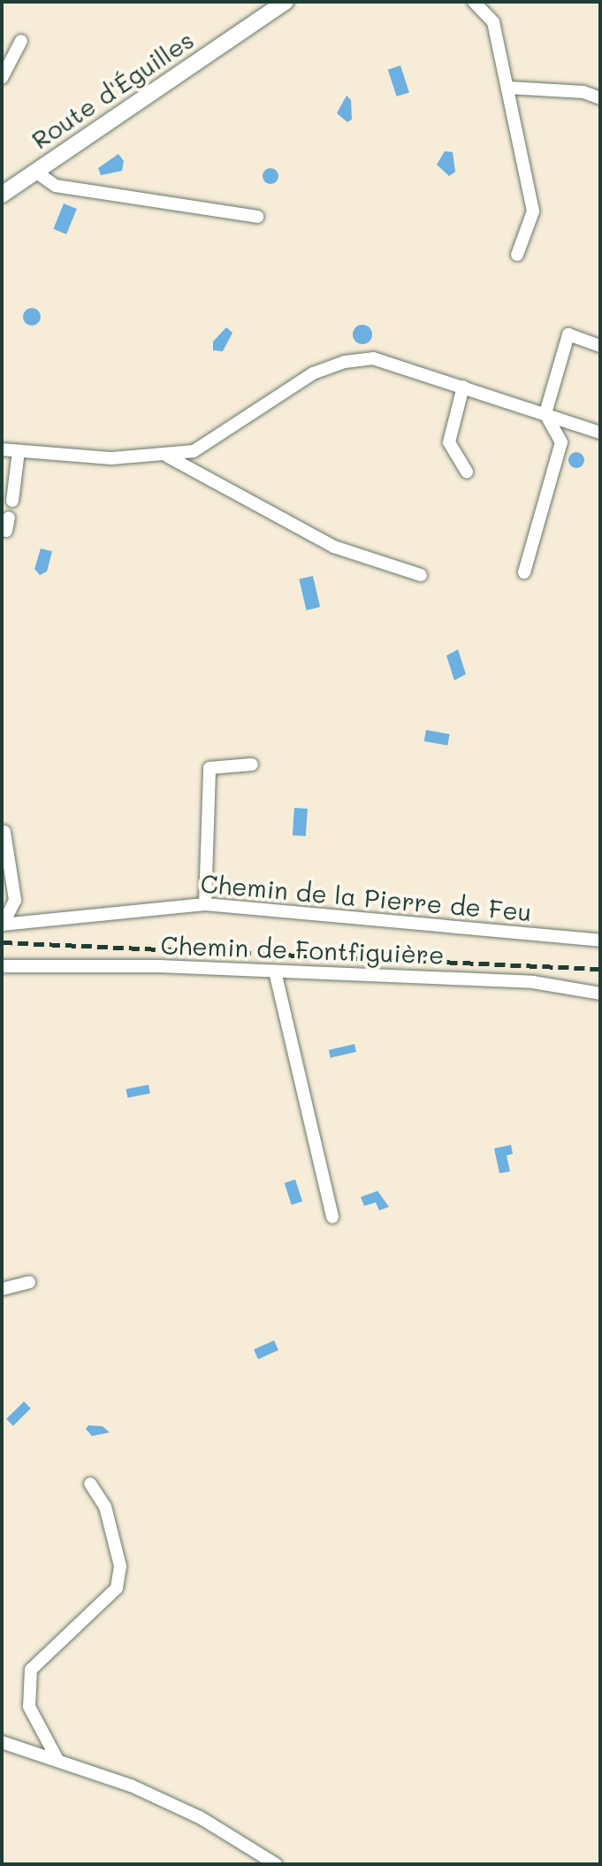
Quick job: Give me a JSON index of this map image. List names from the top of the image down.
{
  "streets": {
    "street": ["Route d'Éguilles", "Chemin de la Pierre de Feu", "Chemin de Fontfiguière"]
  }
}
